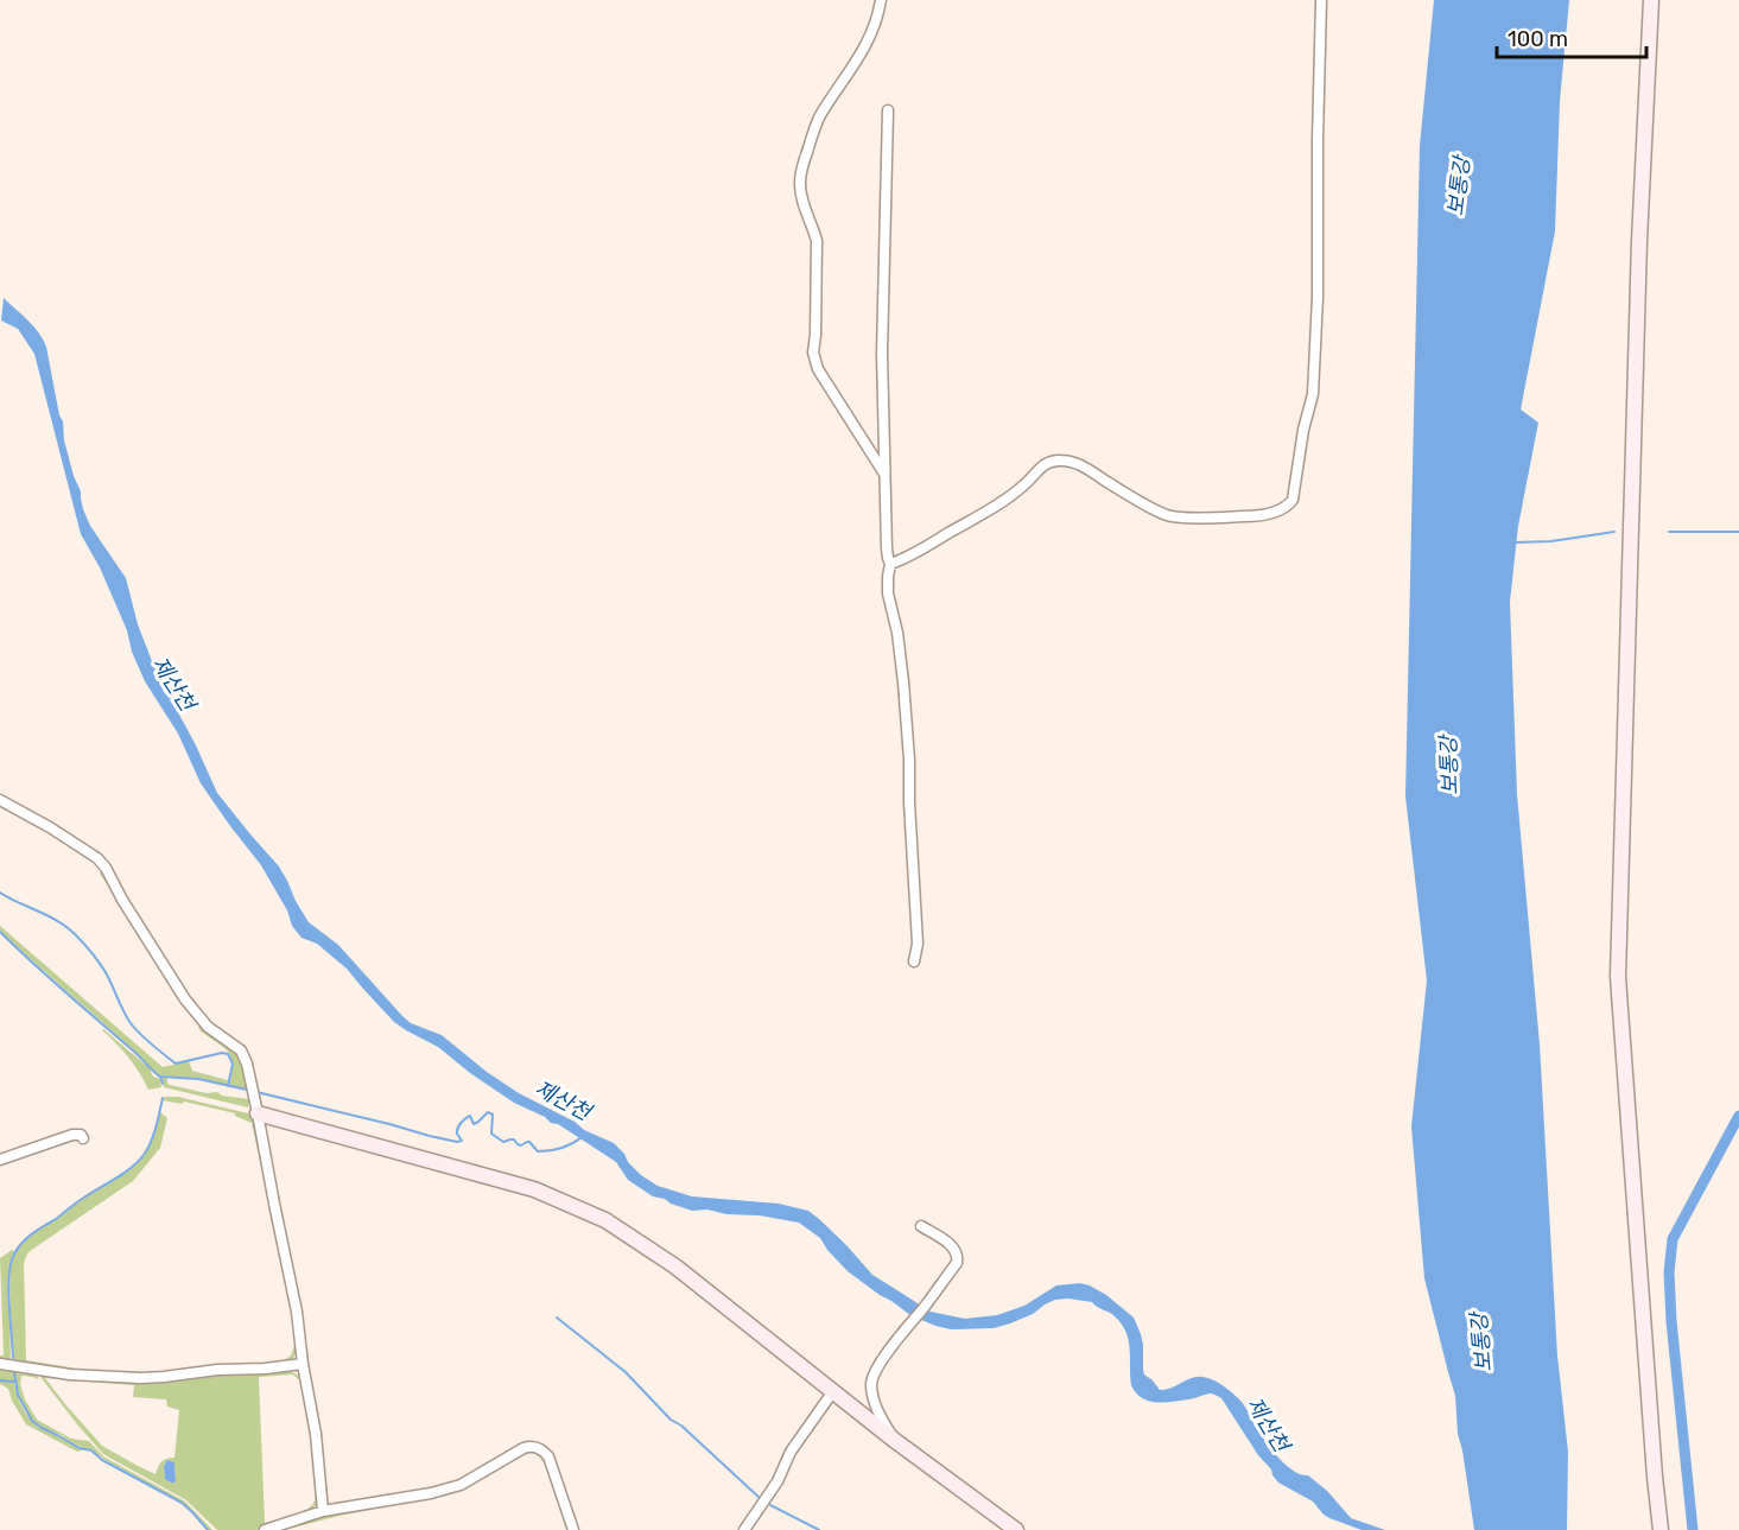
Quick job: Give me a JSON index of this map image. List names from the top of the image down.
{
  "water": ["보통강", "제산천"],
  "scale_bar": "100 m"
}
